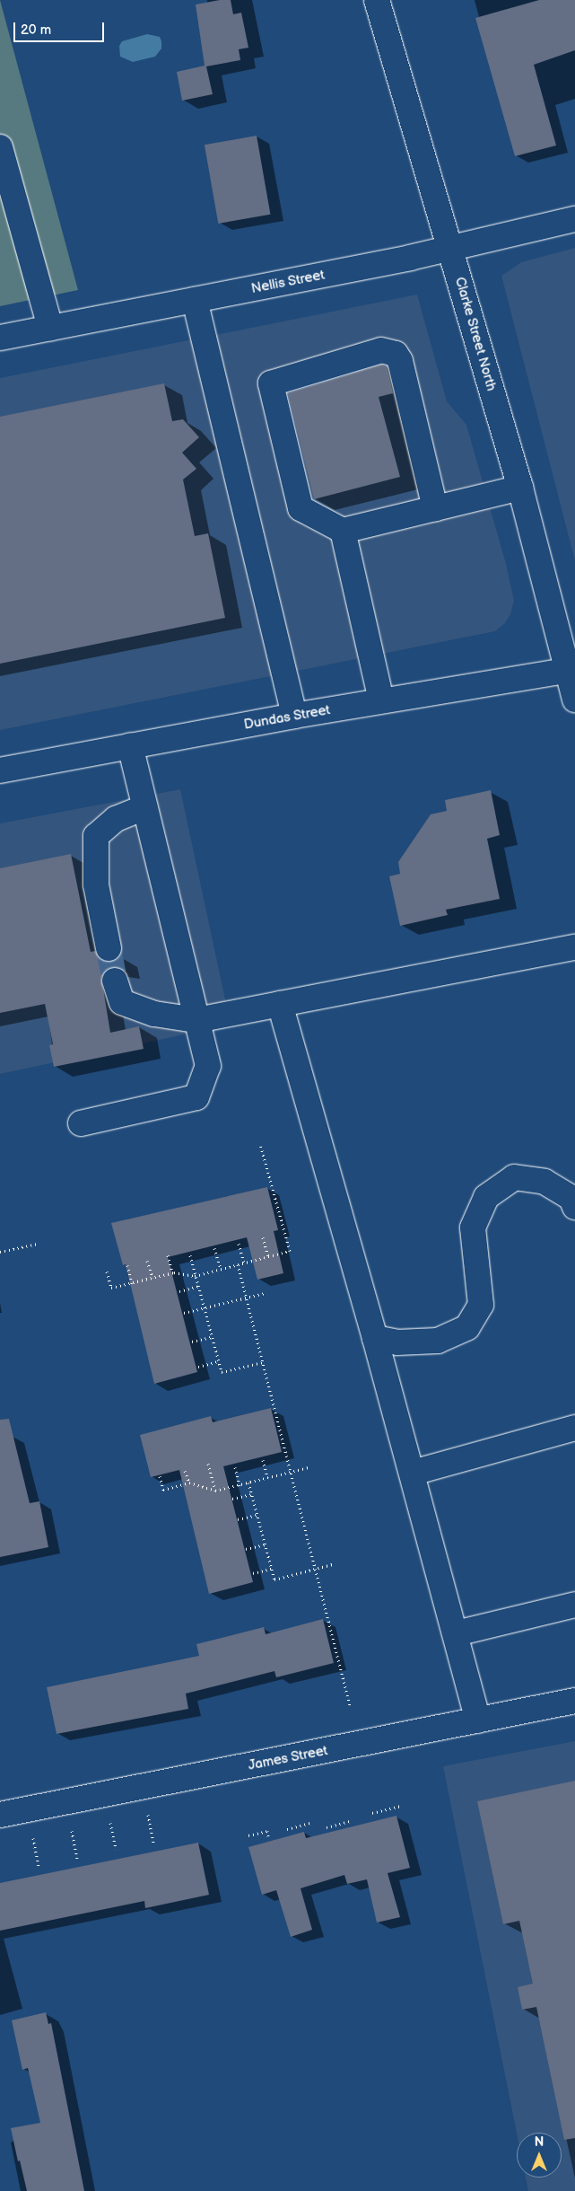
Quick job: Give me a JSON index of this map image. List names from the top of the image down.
{
  "streets": {
    "street": [
      "Nellis Street",
      "Clarke Street North",
      "Dundas Street",
      "James Street"
    ]
  },
  "crossings": [
    ["Nellis Street", "Clarke Street North"],
    ["Clarke Street North", "Dundas Street"]
  ],
  "scale_bar": "20 m",
  "north": "top"
}
